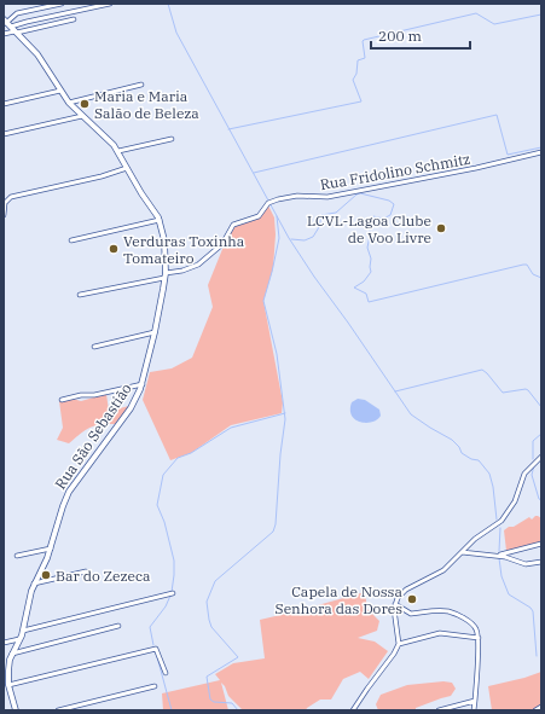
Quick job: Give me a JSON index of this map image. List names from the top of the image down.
{
  "streets": {
    "main road": ["Rua São Sebastião"],
    "street": ["Rua Fridolino Schmitz"]
  },
  "crossings": [
    ["Rua Fridolino Schmitz", "Rua São Sebastião"]
  ],
  "places": [
    "Maria e Maria Salão de Beleza",
    "LCVL-Lagoa Clube de Voo Livre",
    "Verduras Toxinha Tomateiro",
    "Bar do Zezeca",
    "Capela de Nossa Senhora das Dores"
  ],
  "scale_bar": "200 m"
}
